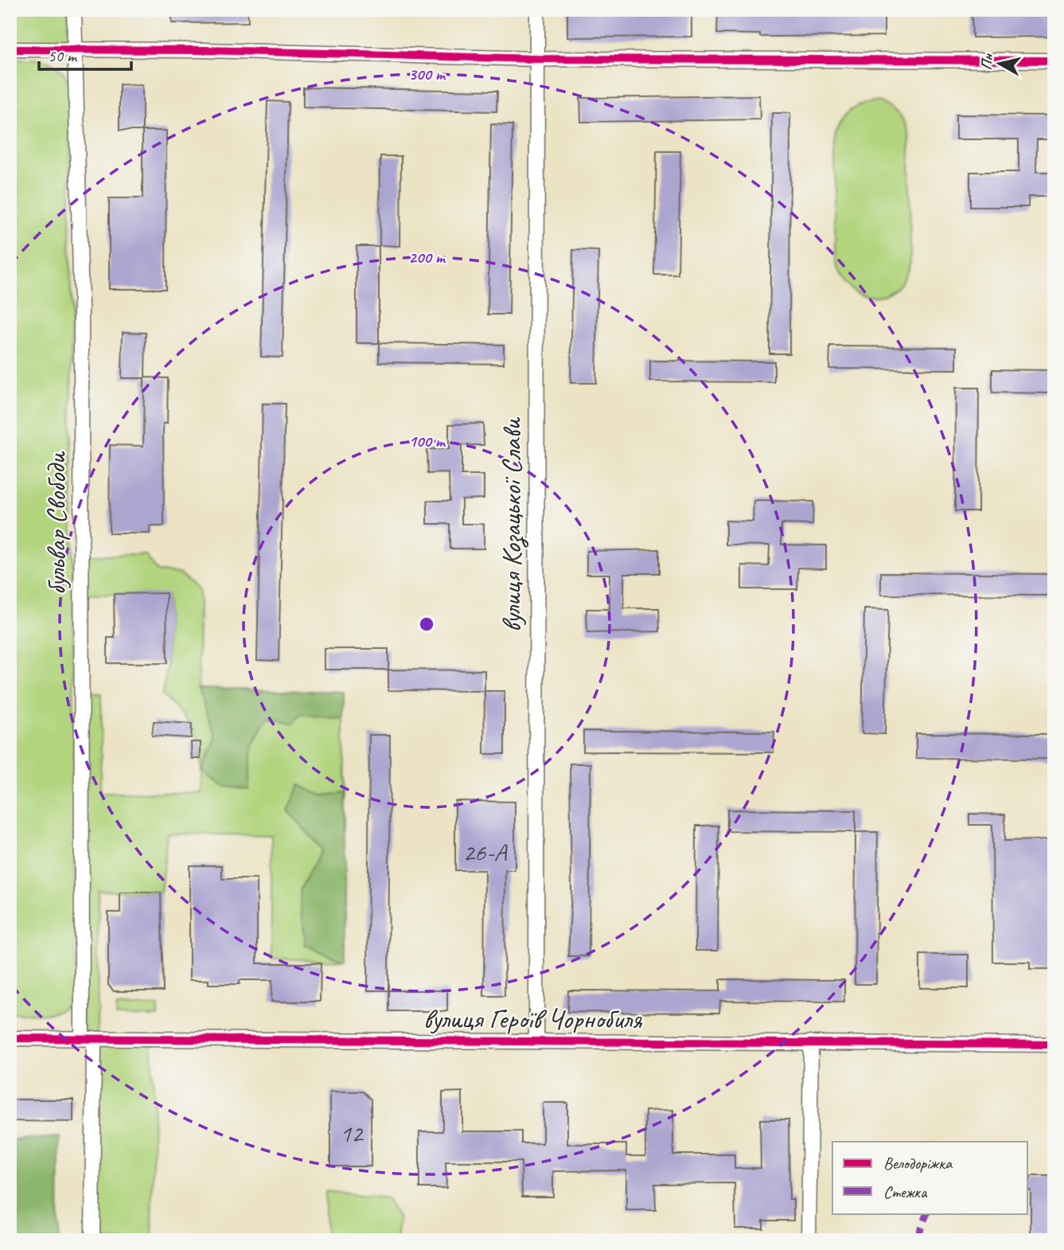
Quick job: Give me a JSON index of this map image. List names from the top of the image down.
{
  "streets": {
    "street": ["бульвар Свободи", "вулиця Козацької Слави", "вулиця Героїв Чорнобиля"]
  },
  "crossings": [
    ["бульвар Свободи", "вулиця Героїв Чорнобиля"],
    ["вулиця Козацької Слави", "вулиця Героїв Чорнобиля"]
  ],
  "house_numbers": ["26-А", "12"],
  "legend": ["Велодоріжка", "Стежка"],
  "scale_bar": "50 m",
  "north": "left",
  "rings": ["300 m", "200 m", "100 m"]
}
